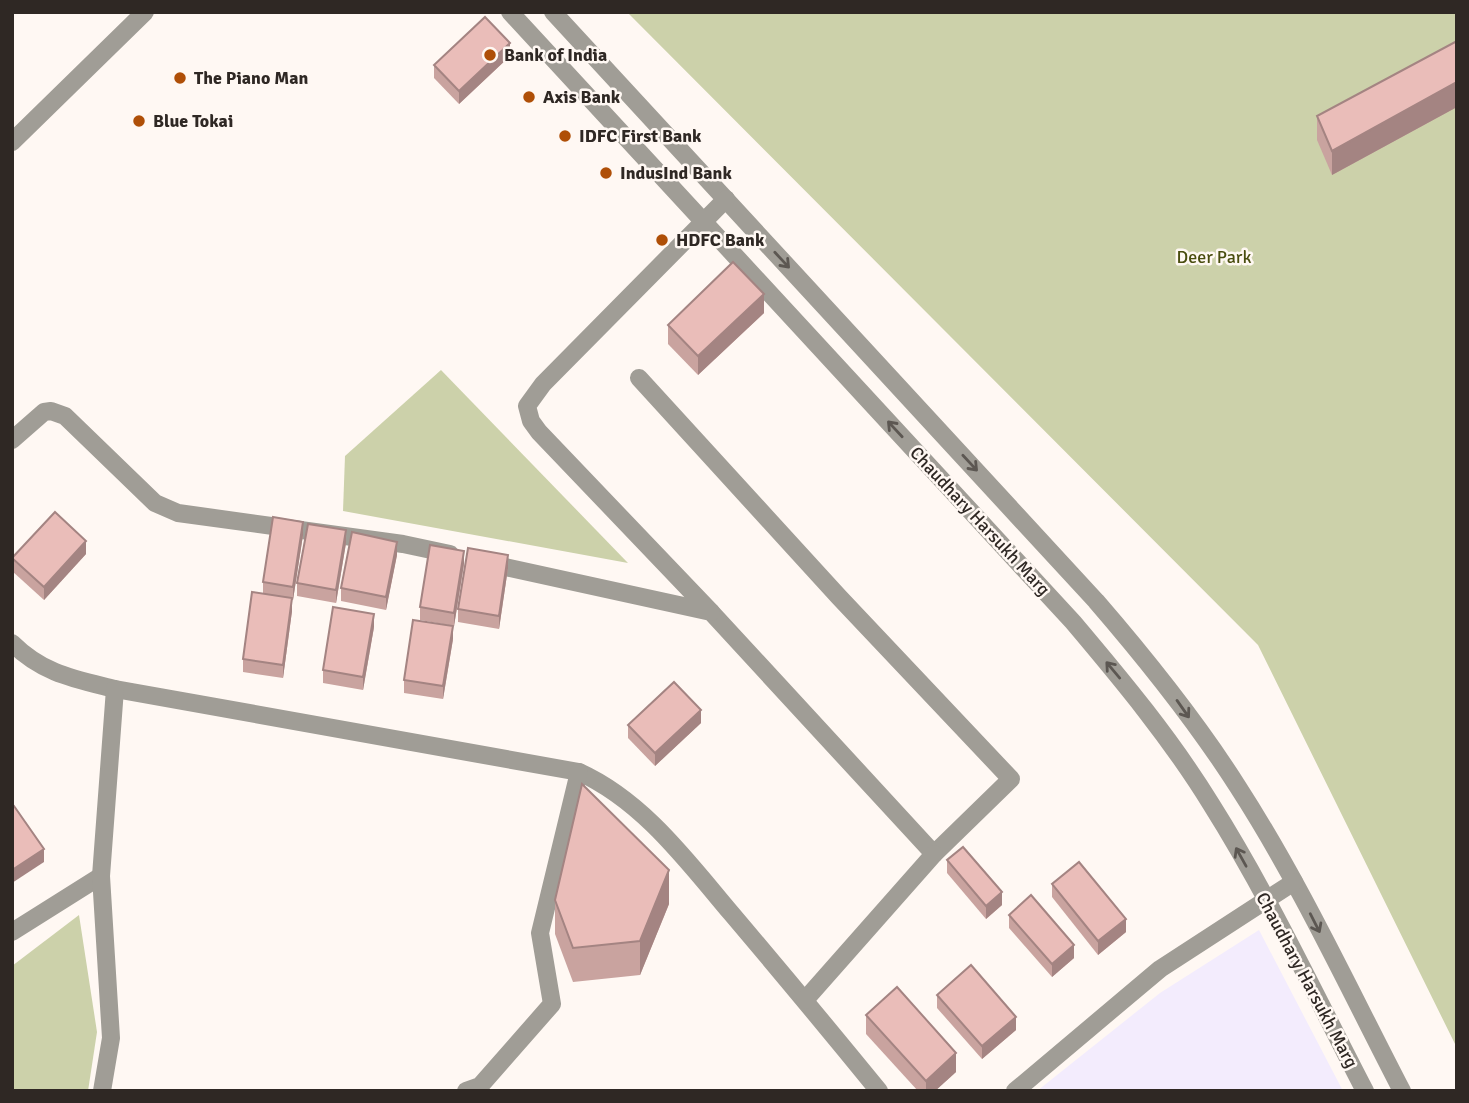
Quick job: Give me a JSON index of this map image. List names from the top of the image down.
{
  "streets": {
    "street": ["Chaudhary Harsukh Marg"]
  },
  "parks": ["Deer Park"],
  "places": [
    "Bank of India",
    "The Piano Man",
    "Axis Bank",
    "Blue Tokai",
    "IDFC First Bank",
    "IndusInd Bank",
    "HDFC Bank"
  ]
}
